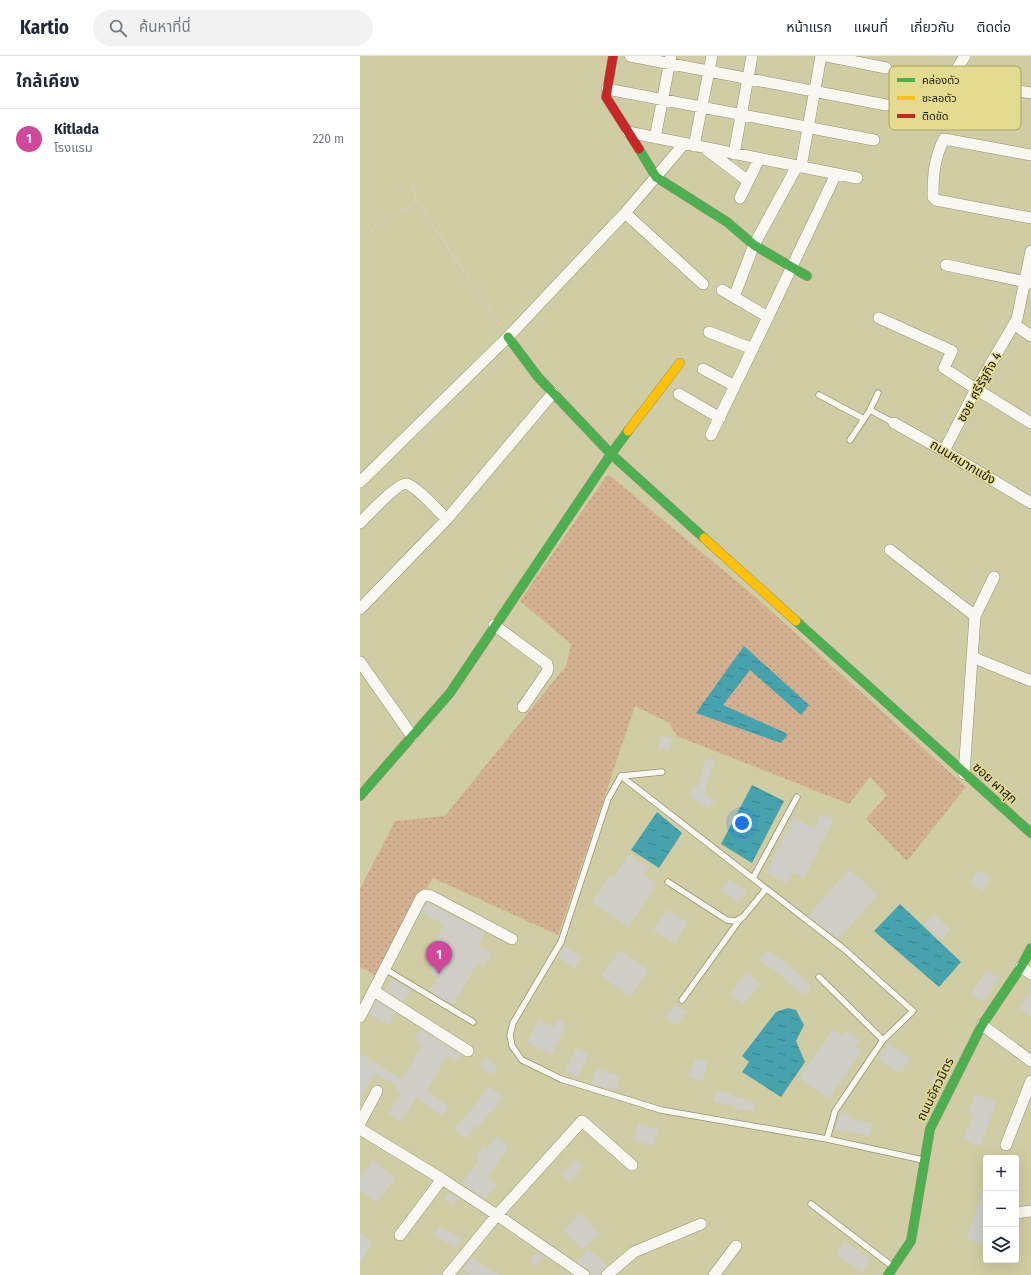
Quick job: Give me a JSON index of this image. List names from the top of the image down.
{
  "streets": {
    "street": [
      "ซอย ศรีรัฐกิจ 4",
      "ถนนหมากแข้ง",
      "ซอย ผาสุก",
      "ถนนอัศวมิตร"
    ]
  },
  "crossings": [
    ["ซอย ศรีรัฐกิจ 4", "ถนนหมากแข้ง"]
  ],
  "legend": ["คล่องตัว", "ชะลอตัว", "ติดขัด"],
  "page": {
    "header": "Kartio",
    "search": "ค้นหาที่นี่",
    "nav": [
      "หน้าแรก",
      "แผนที่",
      "เกี่ยวกับ",
      "ติดต่อ"
    ],
    "heading": "ใกล้เคียง",
    "list": [
      {
        "mark": "1",
        "name": "Kitlada",
        "note": "โรงแรม",
        "value": "220 m"
      }
    ],
    "pins": "1",
    "map_buttons": ["+", "−"]
  }
}
